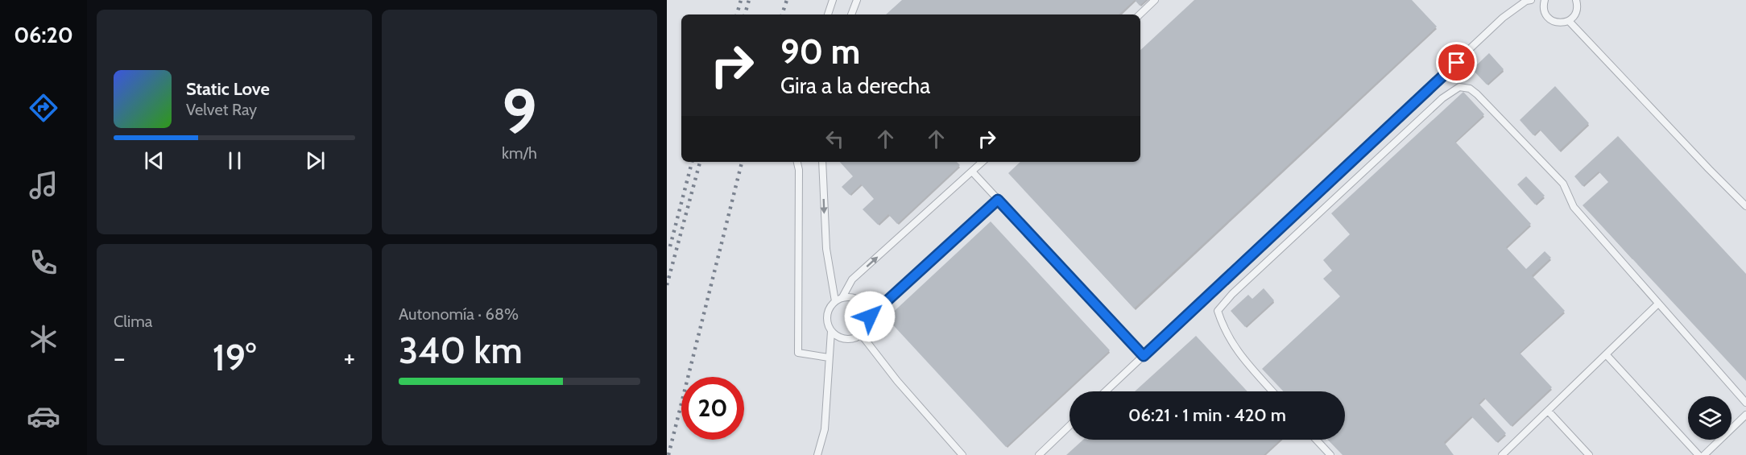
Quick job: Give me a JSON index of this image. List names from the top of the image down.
{
  "page": {
    "tabs": "06:20",
    "tile": [
      ["9", "km/h"],
      "Clima",
      ["Autonomía · 68%", "340 km"]
    ],
    "turn": ["90 m", "Gira a la derecha"],
    "song": ["Static Love", "Velvet Ray"],
    "heat": ["−", "19°", "+"],
    "limit": "20",
    "trip": "06:21 · 1 min · 420 m"
  }
}
